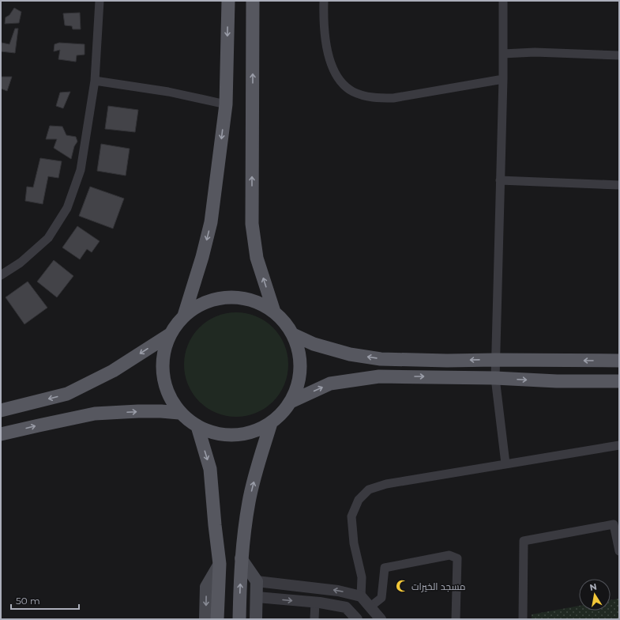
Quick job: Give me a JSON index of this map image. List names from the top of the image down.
{
  "places": {
    "mosque": ["مسجد الخيرات"]
  },
  "scale_bar": "50 m",
  "north": "top"
}
